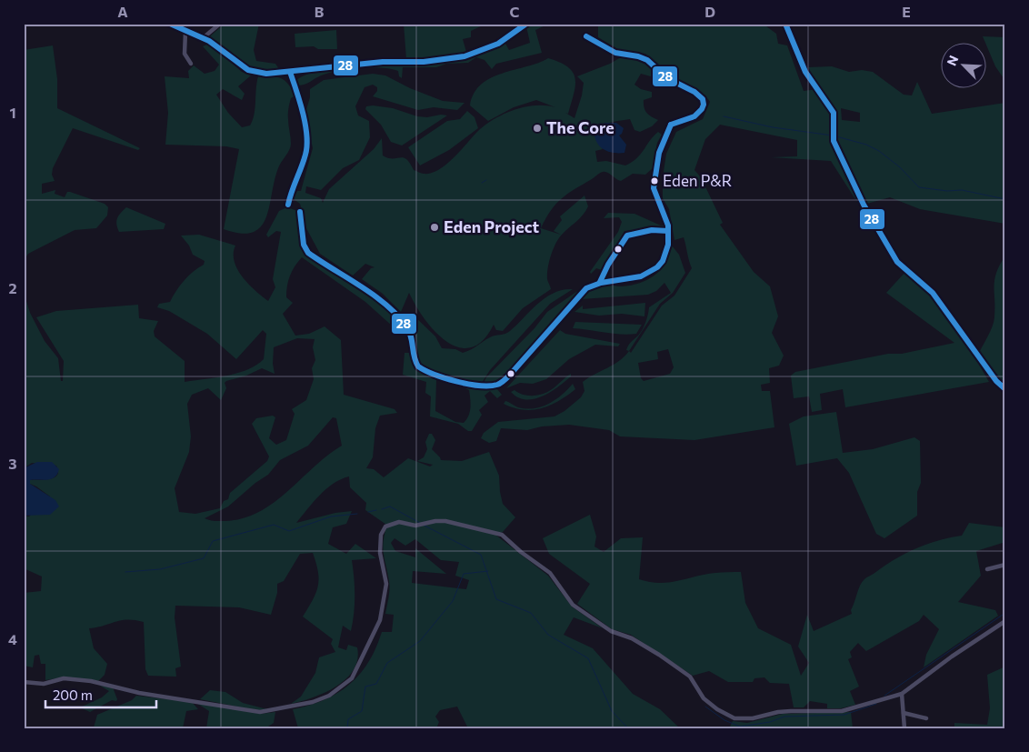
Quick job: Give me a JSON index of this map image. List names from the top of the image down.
{
  "places": ["The Core", "Eden P&R", "Eden Project"],
  "lines": ["transit line 28"],
  "scale_bar": "200 m",
  "north": "top left",
  "grid": {
    "columns": [
      "A",
      "B",
      "C",
      "D",
      "E"
    ],
    "rows": [
      "1",
      "2",
      "3",
      "4"
    ]
  }
}
